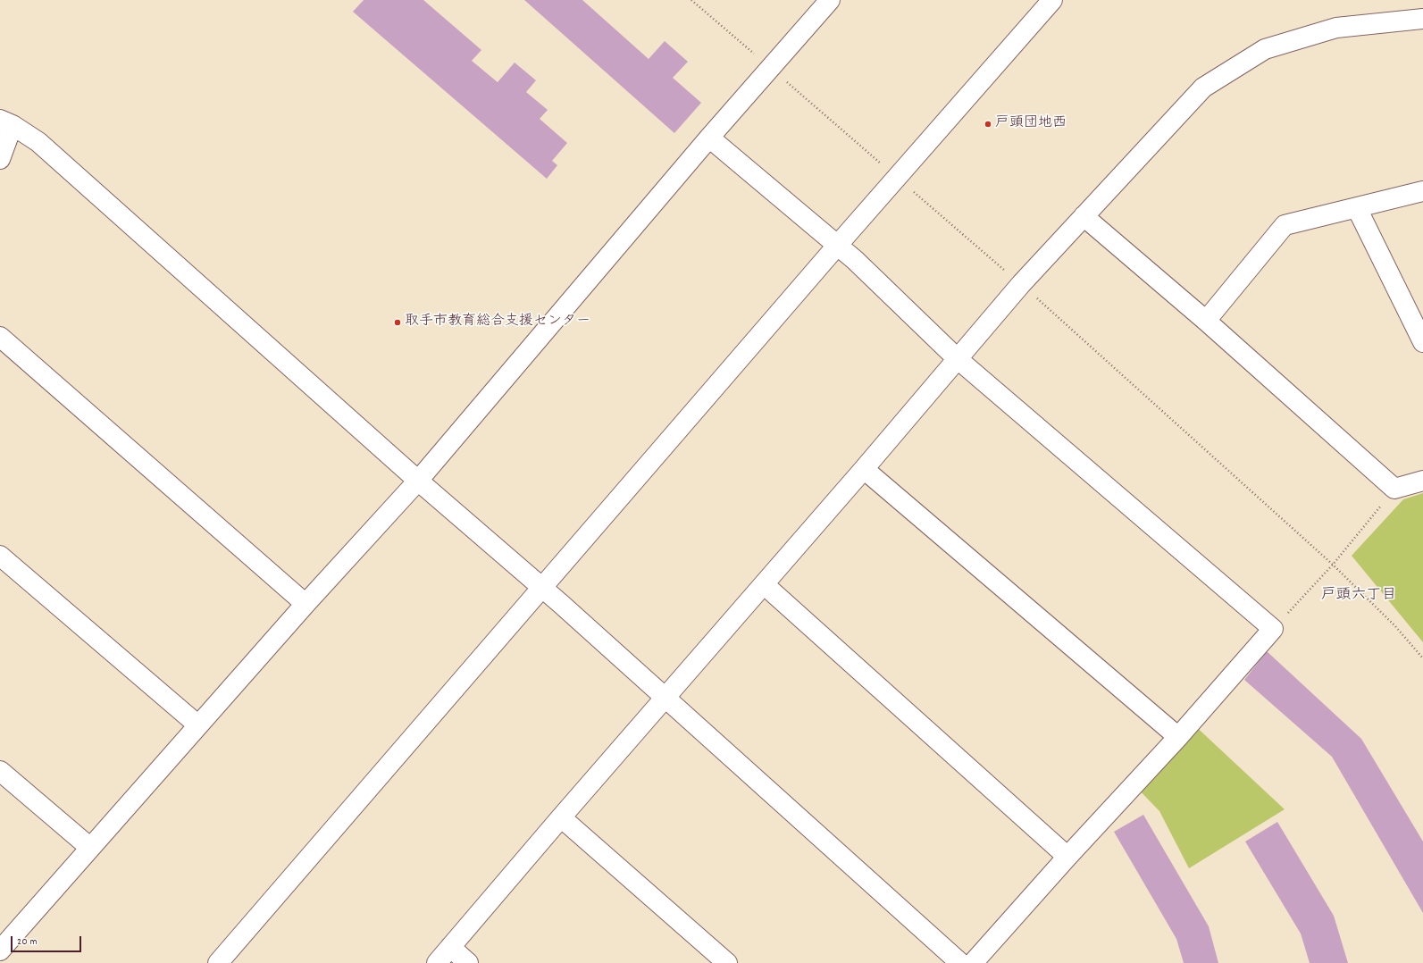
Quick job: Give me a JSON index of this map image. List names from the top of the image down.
{
  "districts": ["戸頭六丁目"],
  "places": ["戸頭団地西", "取手市教育総合支援センター"],
  "scale_bar": "20 m"
}
